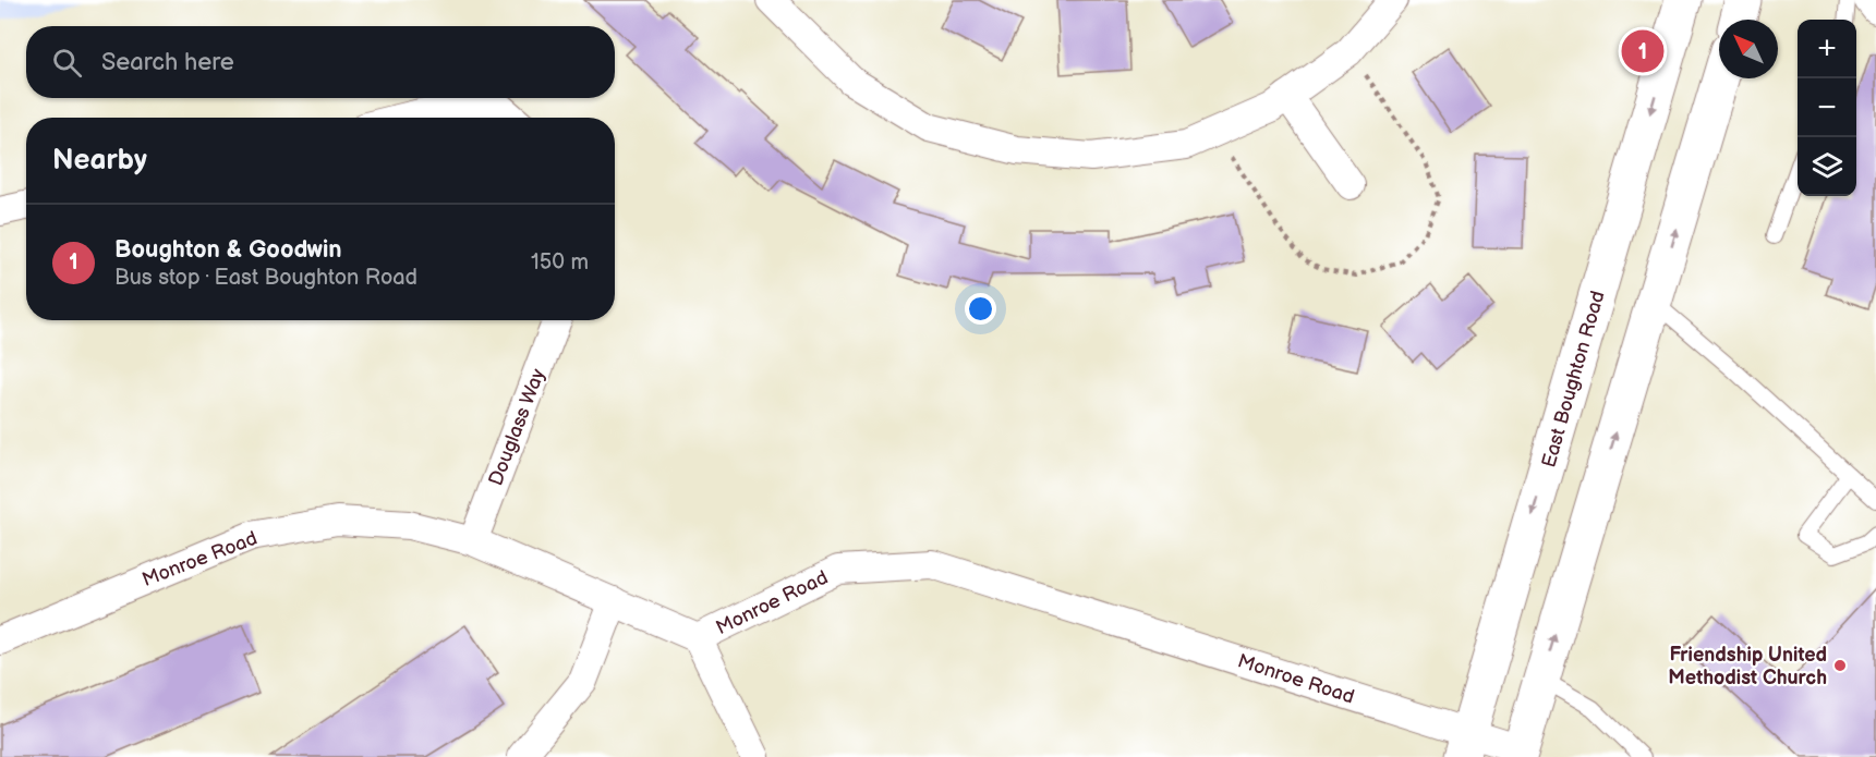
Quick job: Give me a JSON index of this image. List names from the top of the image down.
{
  "streets": {
    "main road": ["East Boughton Road"],
    "street": ["Douglass Way", "Monroe Road"]
  },
  "crossings": [
    ["East Boughton Road", "Monroe Road"],
    ["Douglass Way", "Monroe Road"]
  ],
  "places": ["Friendship United Methodist Church"],
  "north": "top left",
  "page": {
    "map_buttons": ["+", "−"],
    "search": "Search here",
    "pins": "1",
    "heading": "Nearby",
    "list": [
      {
        "mark": "1",
        "name": "Boughton & Goodwin",
        "note": "Bus stop · East Boughton Road",
        "value": "150 m"
      }
    ]
  }
}
